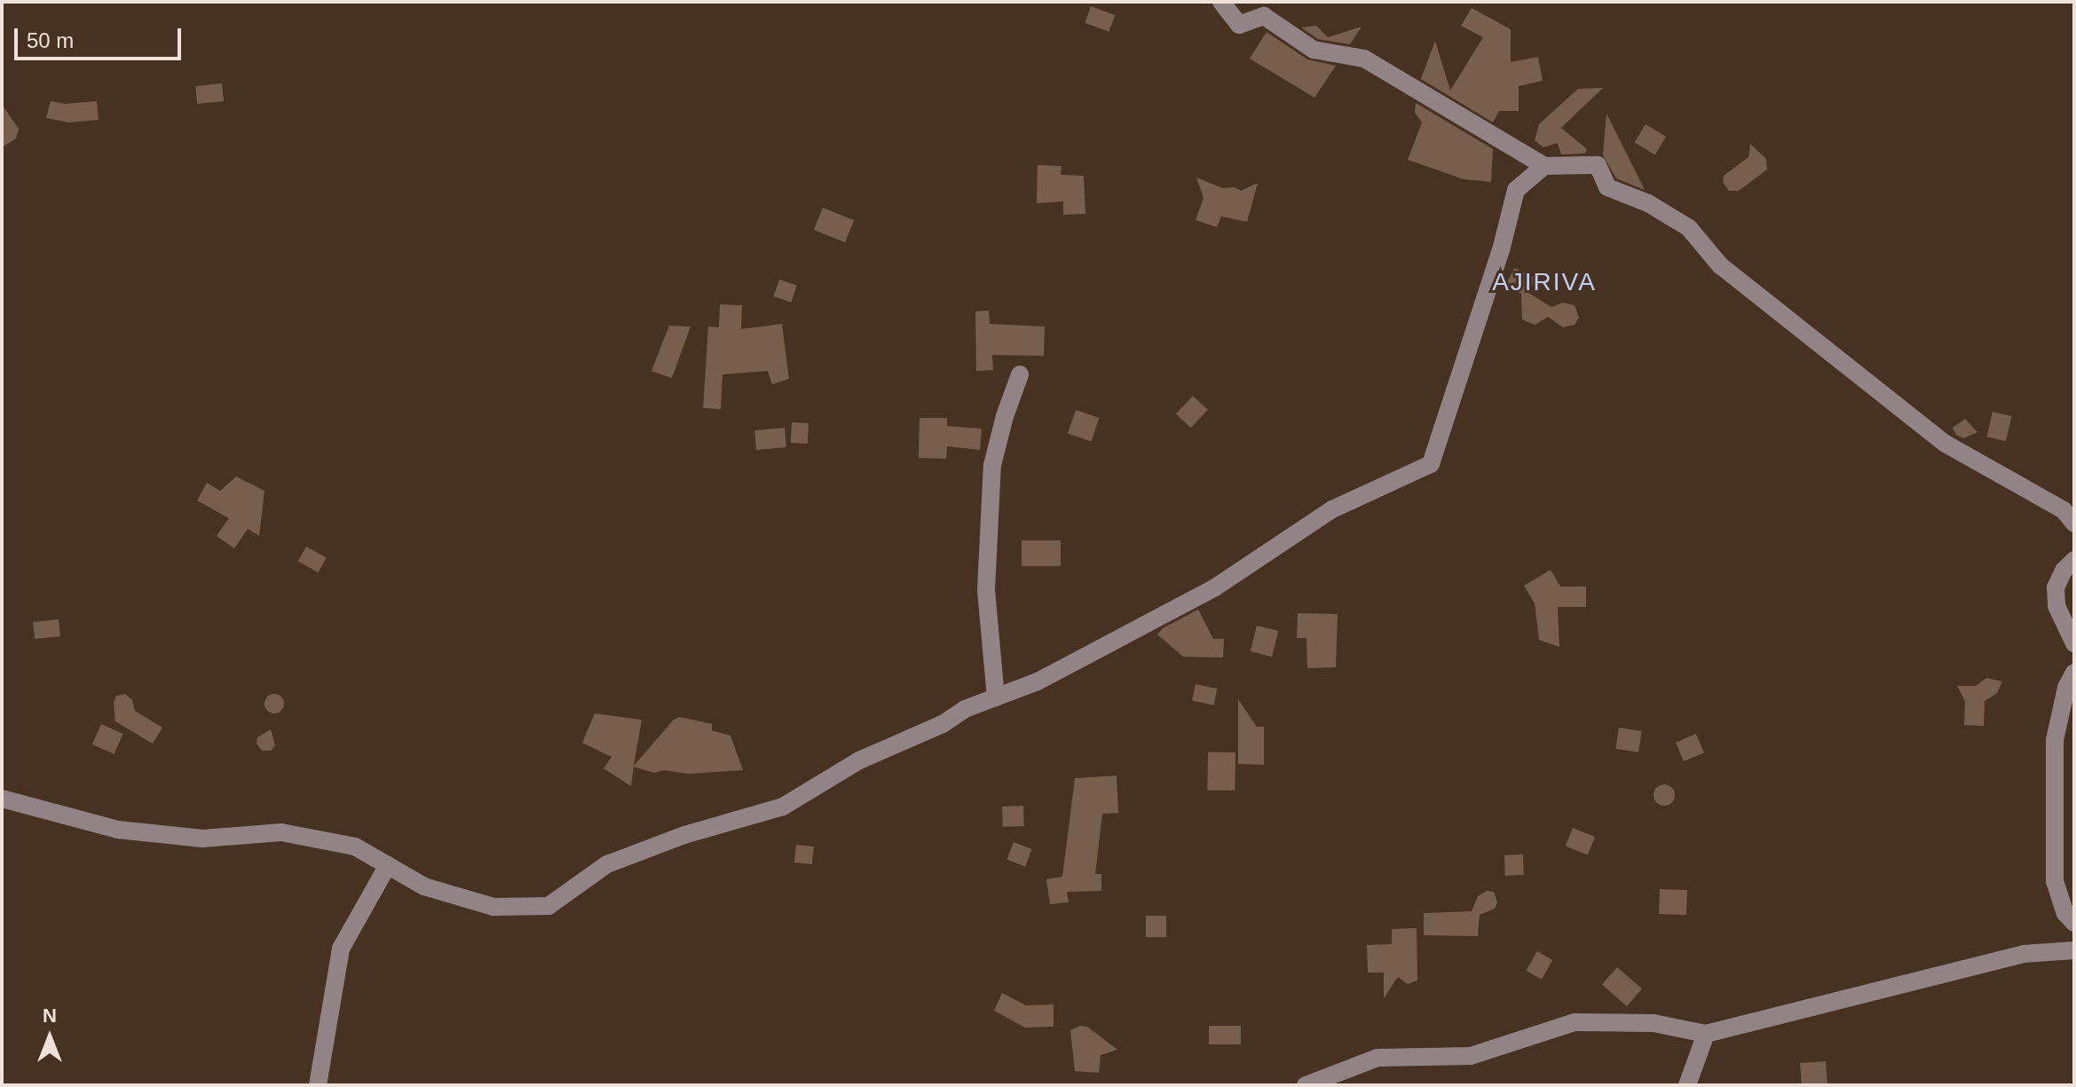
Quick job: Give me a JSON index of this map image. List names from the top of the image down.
{
  "districts": ["AJIRIVA"],
  "scale_bar": "50 m",
  "north": "top"
}
